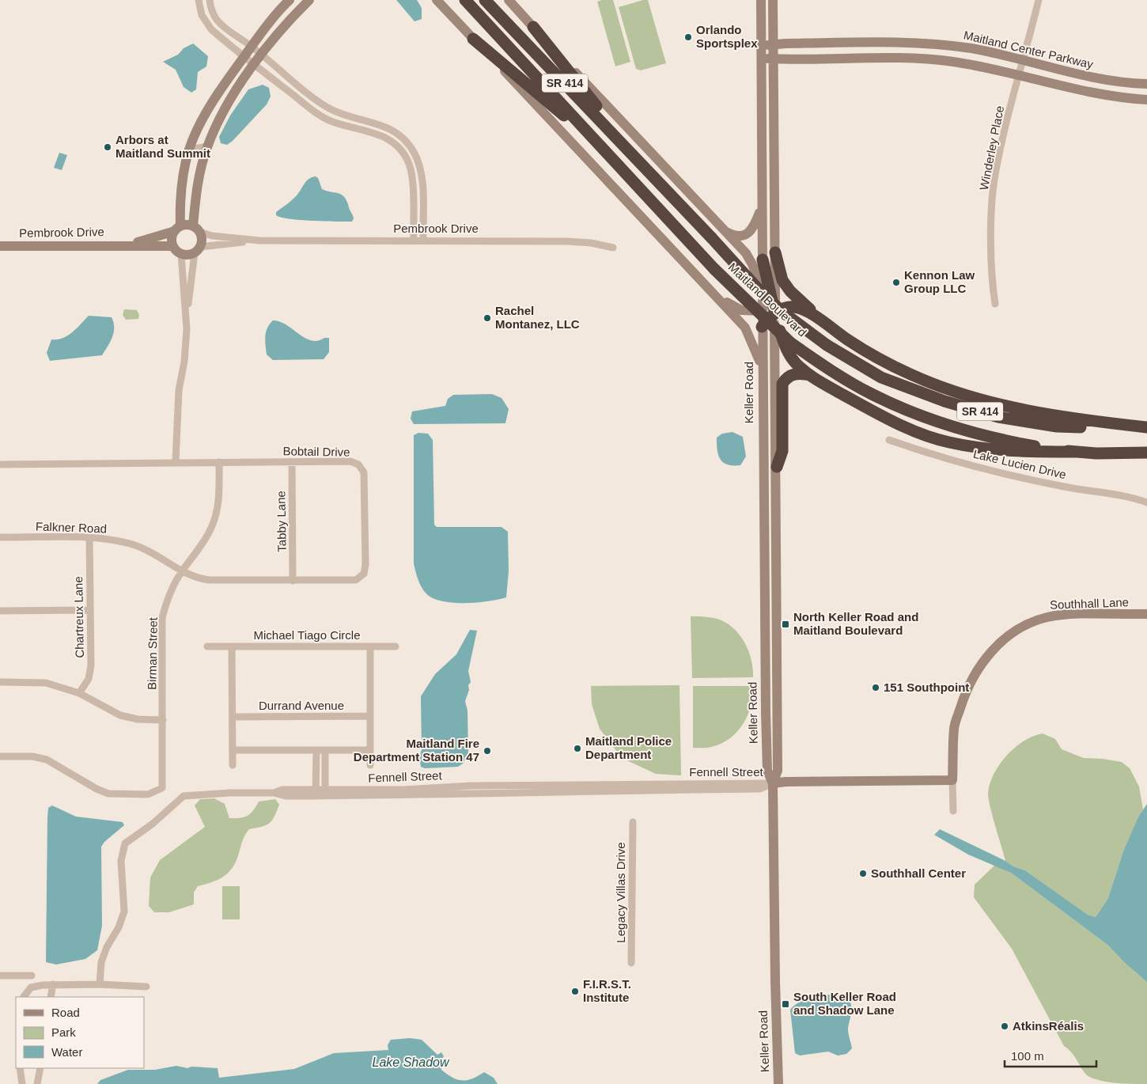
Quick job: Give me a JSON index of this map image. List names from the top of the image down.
{
  "streets": {
    "highway": ["SR 414", "Maitland Boulevard"],
    "street": [
      "Maitland Center Parkway",
      "Winderley Place",
      "Pembrook Drive",
      "Keller Road",
      "Bobtail Drive",
      "Lake Lucien Drive",
      "Tabby Lane",
      "Falkner Road",
      "Southhall Lane",
      "Chartreux Lane",
      "Michael Tiago Circle",
      "Birman Street",
      "Durrand Avenue",
      "Fennell Street",
      "Legacy Villas Drive"
    ]
  },
  "crossings": [
    ["Maitland Center Parkway", "Winderley Place"],
    ["Maitland Center Parkway", "Keller Road"],
    ["Keller Road", "Fennell Street"],
    ["Bobtail Drive", "Tabby Lane"],
    ["Bobtail Drive", "Falkner Road"],
    ["Bobtail Drive", "Birman Street"],
    ["Falkner Road", "Chartreux Lane"],
    ["Falkner Road", "Birman Street"],
    ["Michael Tiago Circle", "Durrand Avenue"]
  ],
  "water": ["Lake Shadow"],
  "places": {
    "other": [
      "Orlando Sportsplex",
      "Arbors at Maitland Summit",
      "Kennon Law Group LLC",
      "Rachel Montanez, LLC",
      "151 Southpoint",
      "Maitland Police Department",
      "Maitland Fire Department Station 47",
      "Southhall Center",
      "F.I.R.S.T. Institute",
      "AtkinsRéalis"
    ],
    "transit": ["North Keller Road and Maitland Boulevard", "South Keller Road and Shadow Lane"]
  },
  "legend": ["Road", "Park", "Water"],
  "scale_bar": "100 m"
}
